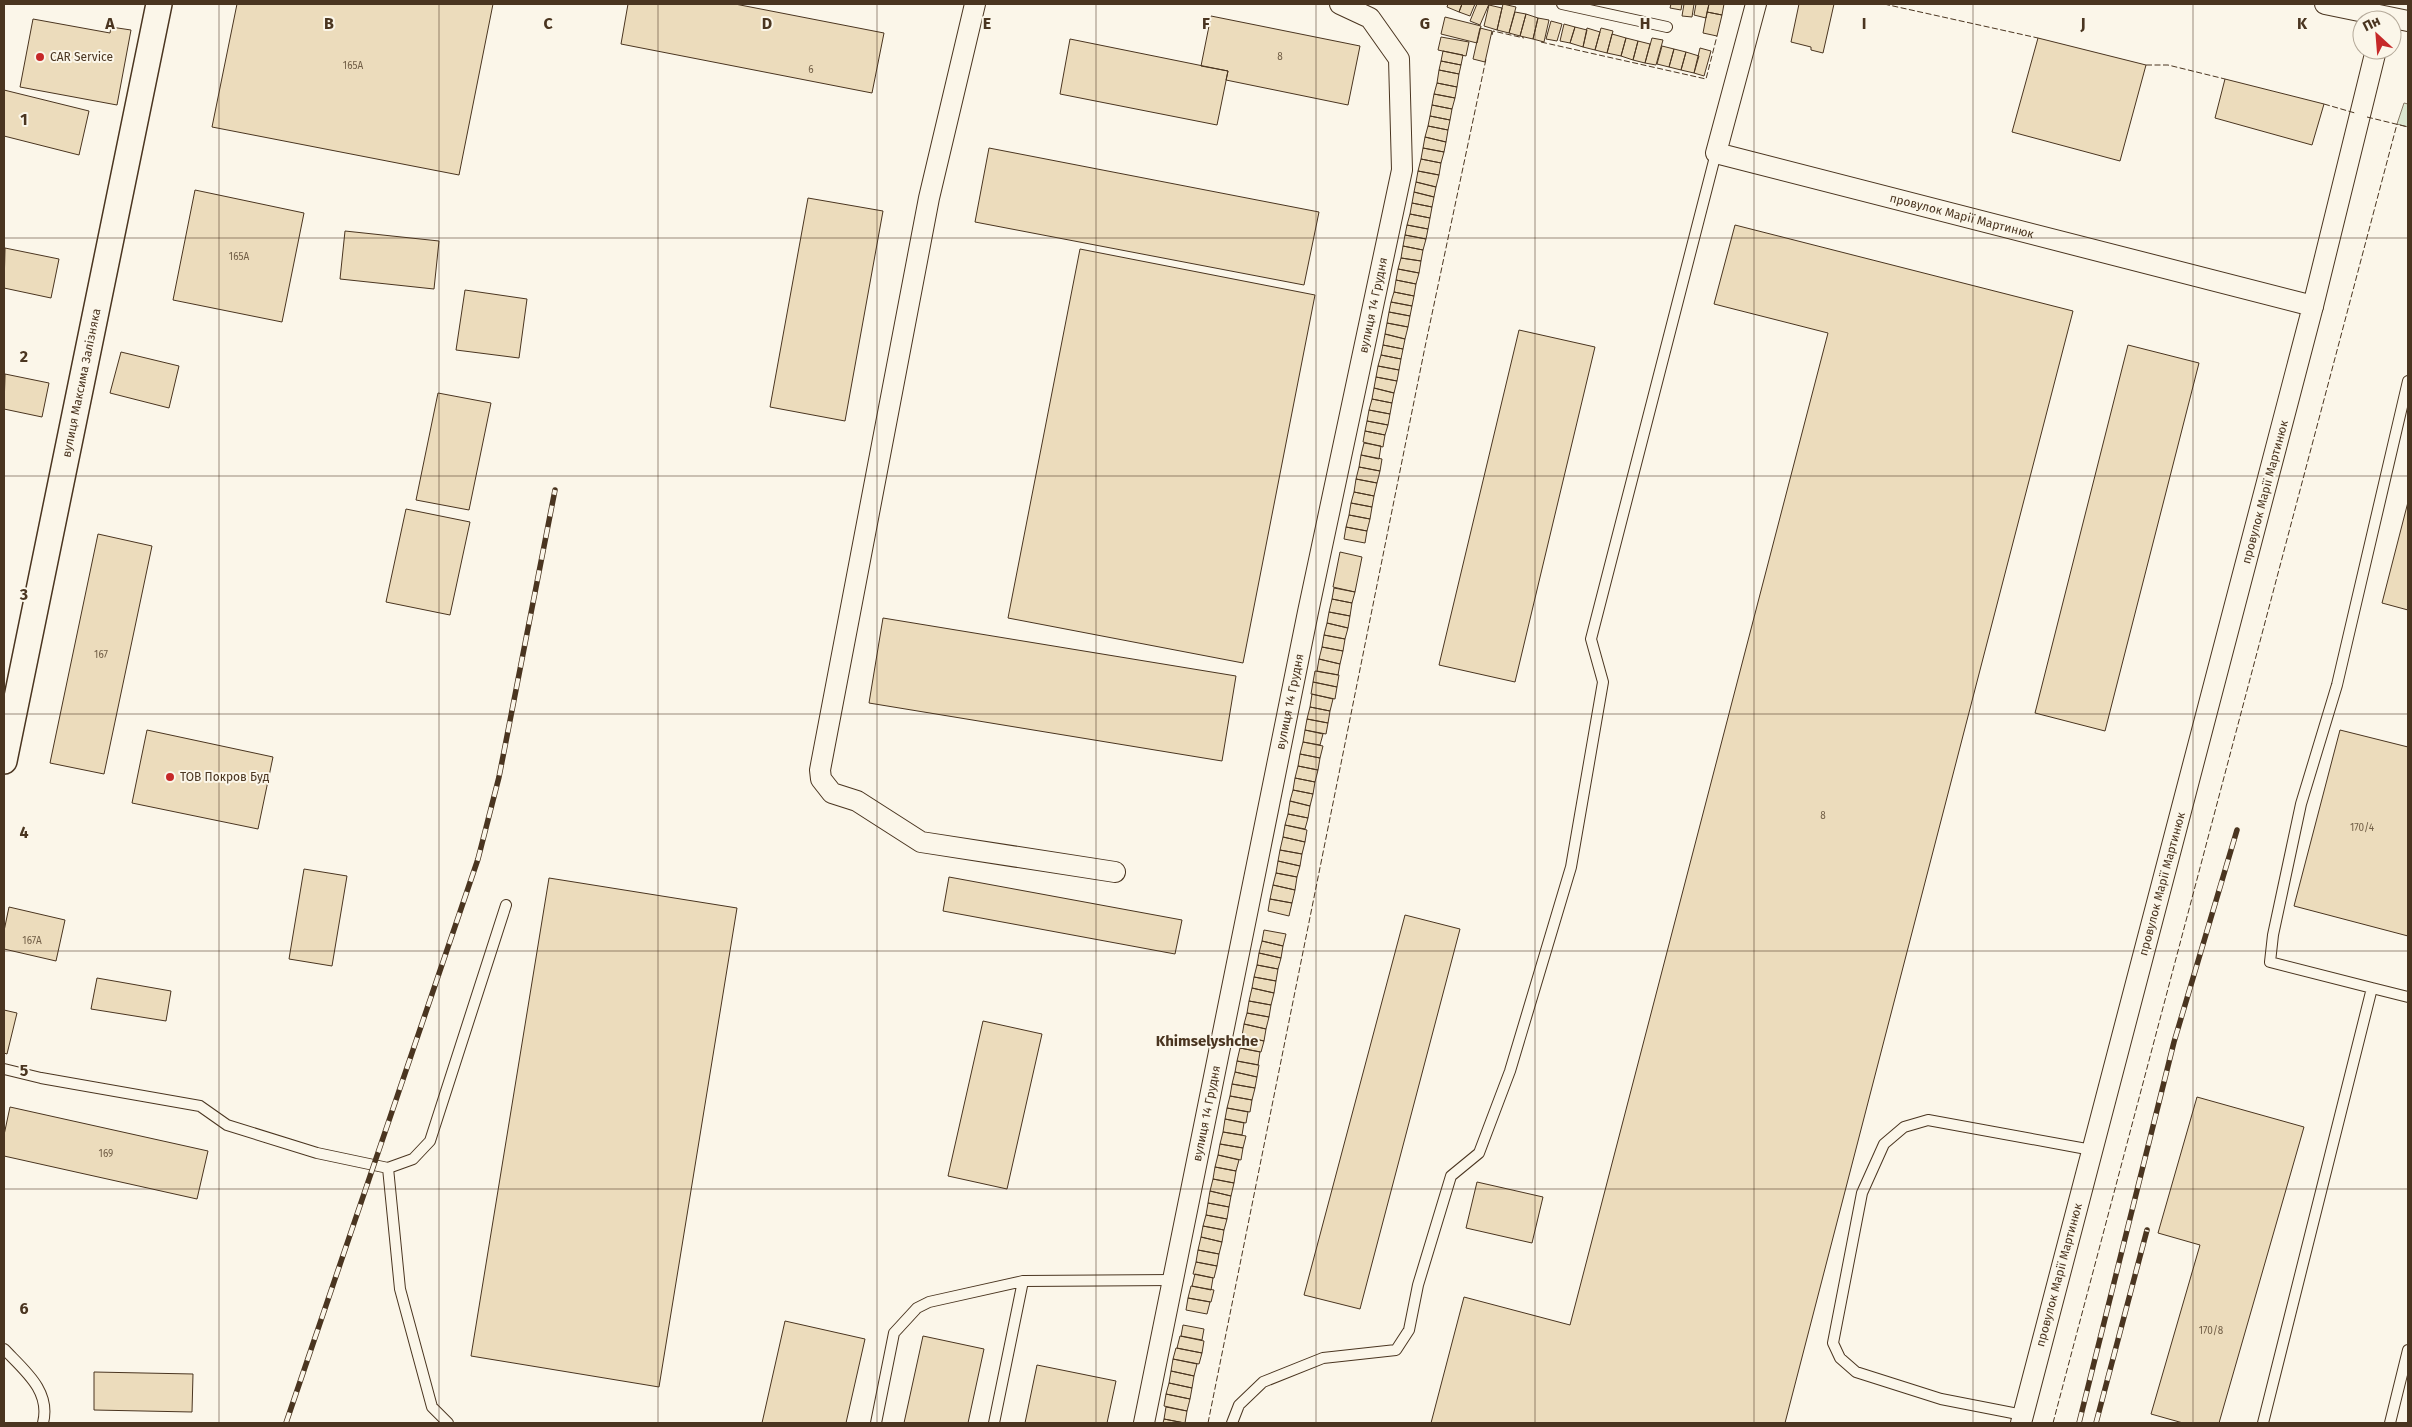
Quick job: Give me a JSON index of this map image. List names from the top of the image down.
{
  "streets": {
    "street": ["провулок Марії Мартинюк", "вулиця 14 Грудня", "вулиця Максима Залізняка"]
  },
  "districts": ["Khimselyshche"],
  "places": ["CAR Service", "ТОВ Покров Буд"],
  "house_numbers": [
    "8",
    "165А",
    "6",
    "165А",
    "167",
    "8",
    "170/4",
    "167А",
    "169",
    "170/8"
  ],
  "north": "top left",
  "grid": {
    "columns": [
      "A",
      "B",
      "C",
      "D",
      "E",
      "F",
      "G",
      "H",
      "I",
      "J",
      "K"
    ],
    "rows": [
      "1",
      "2",
      "3",
      "4",
      "5",
      "6"
    ]
  }
}
